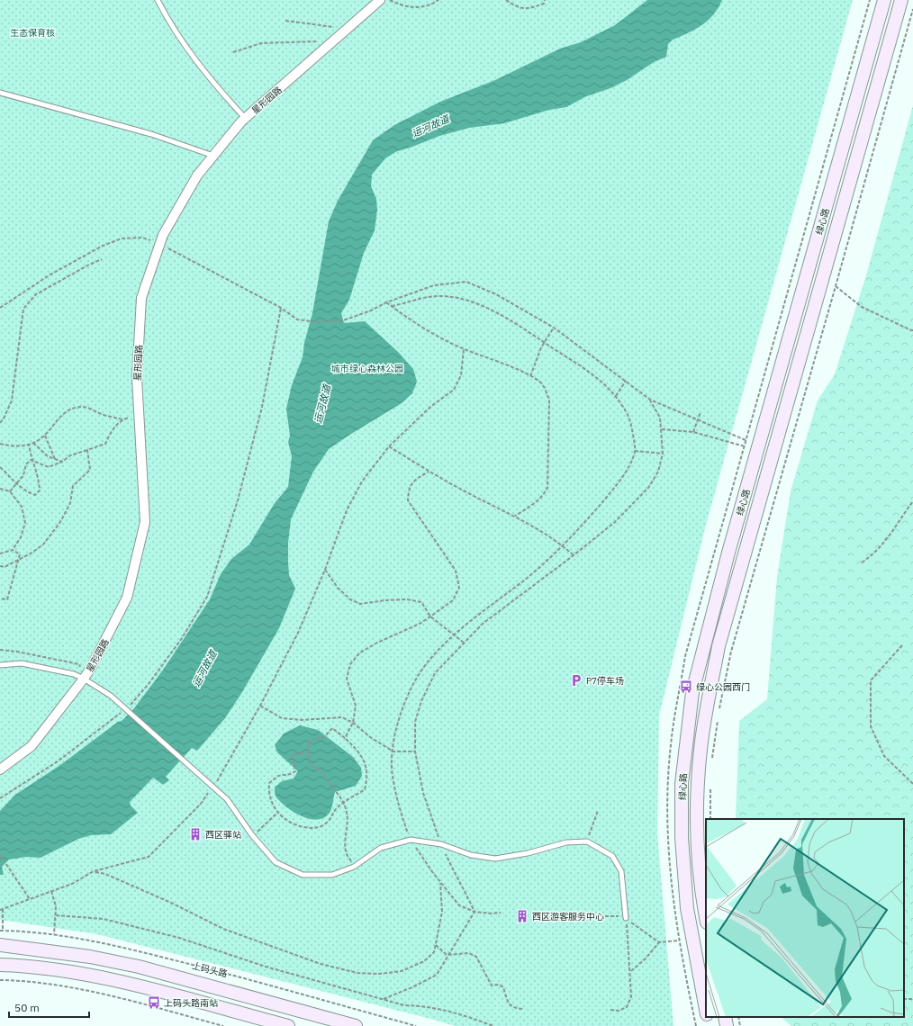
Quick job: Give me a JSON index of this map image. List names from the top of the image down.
{
  "streets": {
    "main road": ["绿心路", "上码头路"],
    "street": ["星形园路"]
  },
  "water": ["运河故道"],
  "parks": ["生态保育核", "城市绿心森林公园"],
  "places": {
    "parking": ["P7停车场"],
    "bus stop": ["绿心公园西门", "上码头路南站"],
    "building": ["西区驿站", "西区游客服务中心"]
  },
  "scale_bar": "50 m"
}
